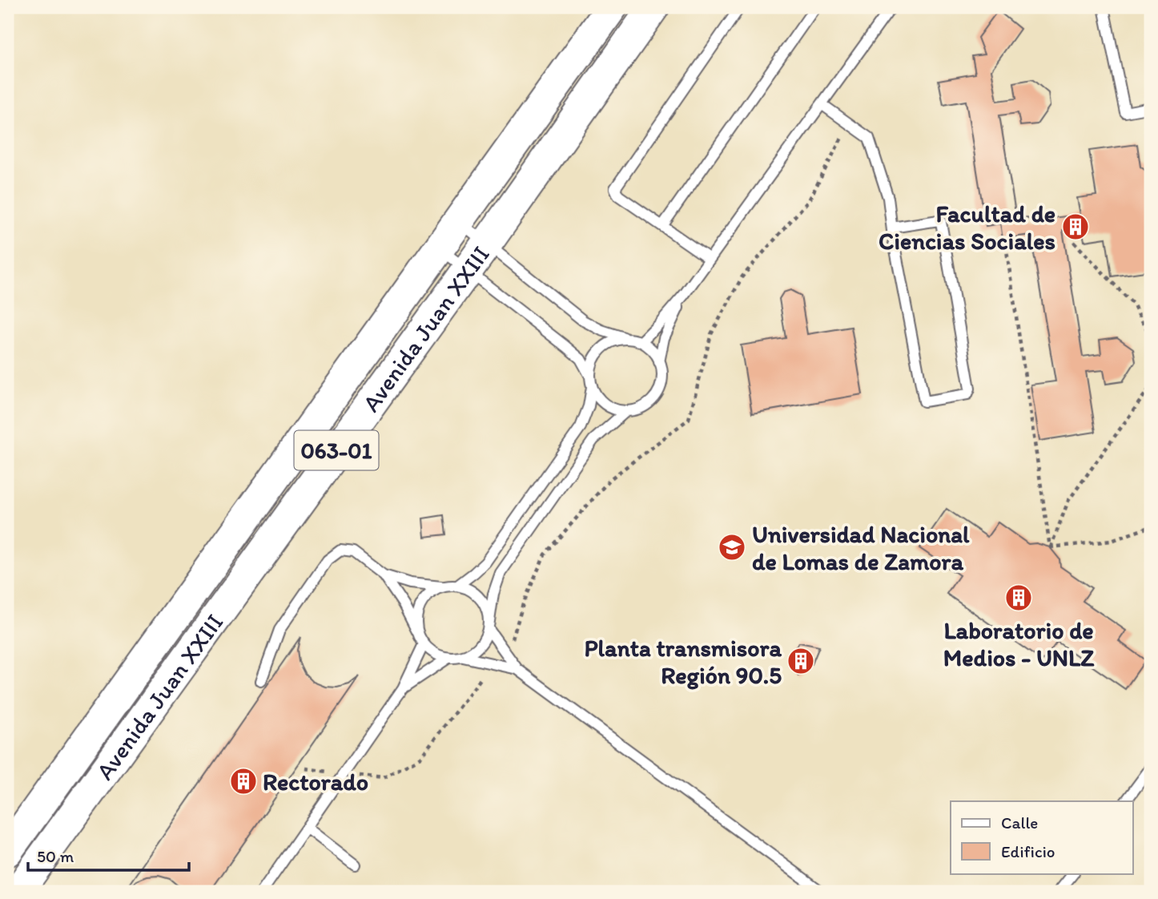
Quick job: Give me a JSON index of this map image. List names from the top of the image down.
{
  "streets": {
    "main road": ["Avenida Juan XXIII", "063-01"]
  },
  "places": {
    "building": [
      "Facultad de Ciencias Sociales",
      "Laboratorio de Medios - UNLZ",
      "Planta transmisora Región 90.5",
      "Rectorado"
    ],
    "school or university": ["Universidad Nacional de Lomas de Zamora"]
  },
  "legend": ["Calle", "Edificio"],
  "scale_bar": "50 m"
}
